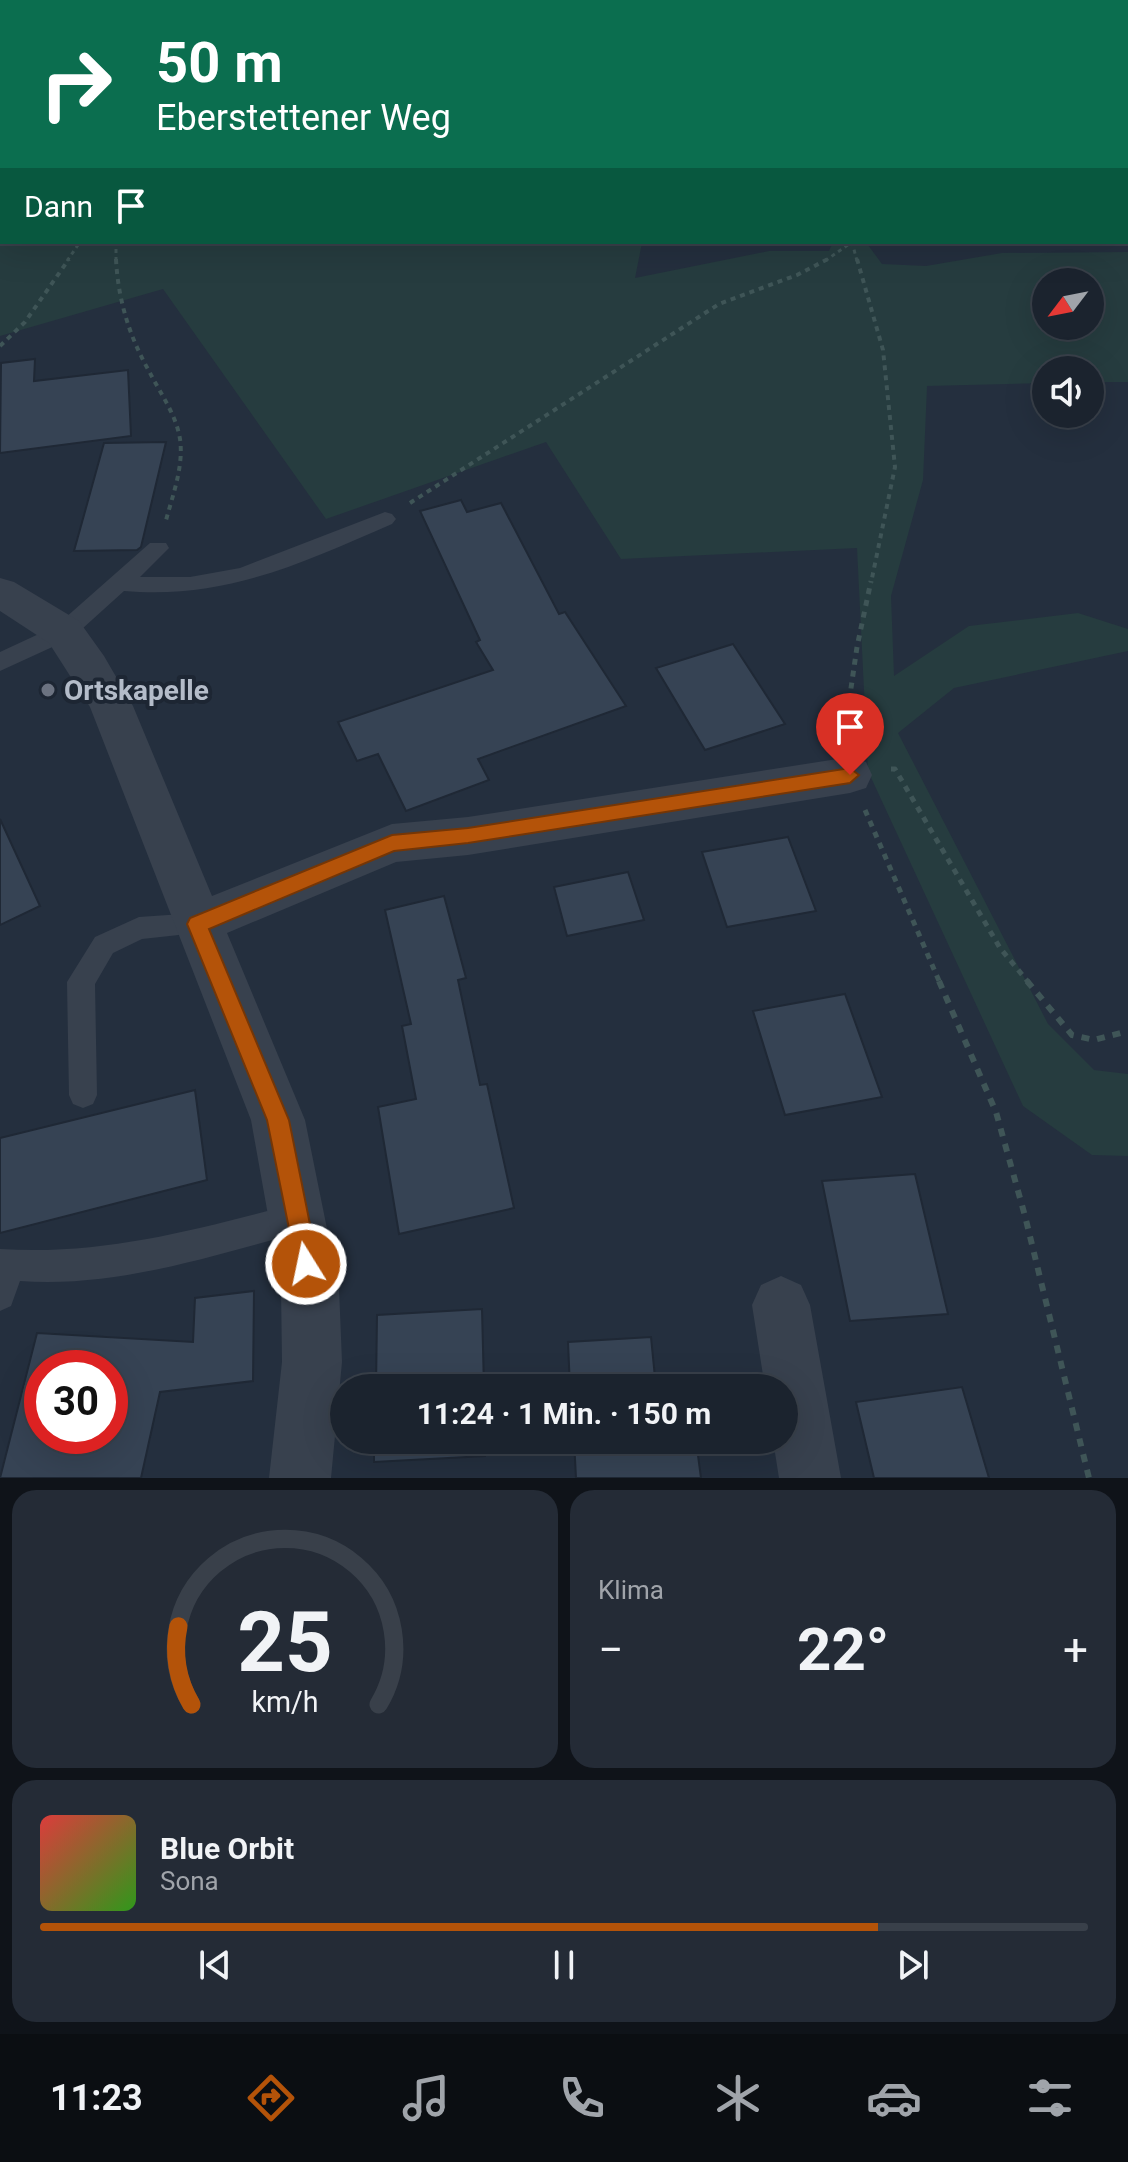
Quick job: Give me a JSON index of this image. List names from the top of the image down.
{
  "places": ["Ortskapelle"],
  "north": "bottom left",
  "page": {
    "turn": ["50 m", "Eberstettener Weg"],
    "then": "Dann",
    "limit": "30",
    "trip": "11:24 · 1 Min. · 150 m",
    "tile": "Klima",
    "heat": ["−", "22°", "+"],
    "song": ["Blue Orbit", "Sona"],
    "tabs": "11:23",
    "gauge": ["25", "km/h"]
  }
}
